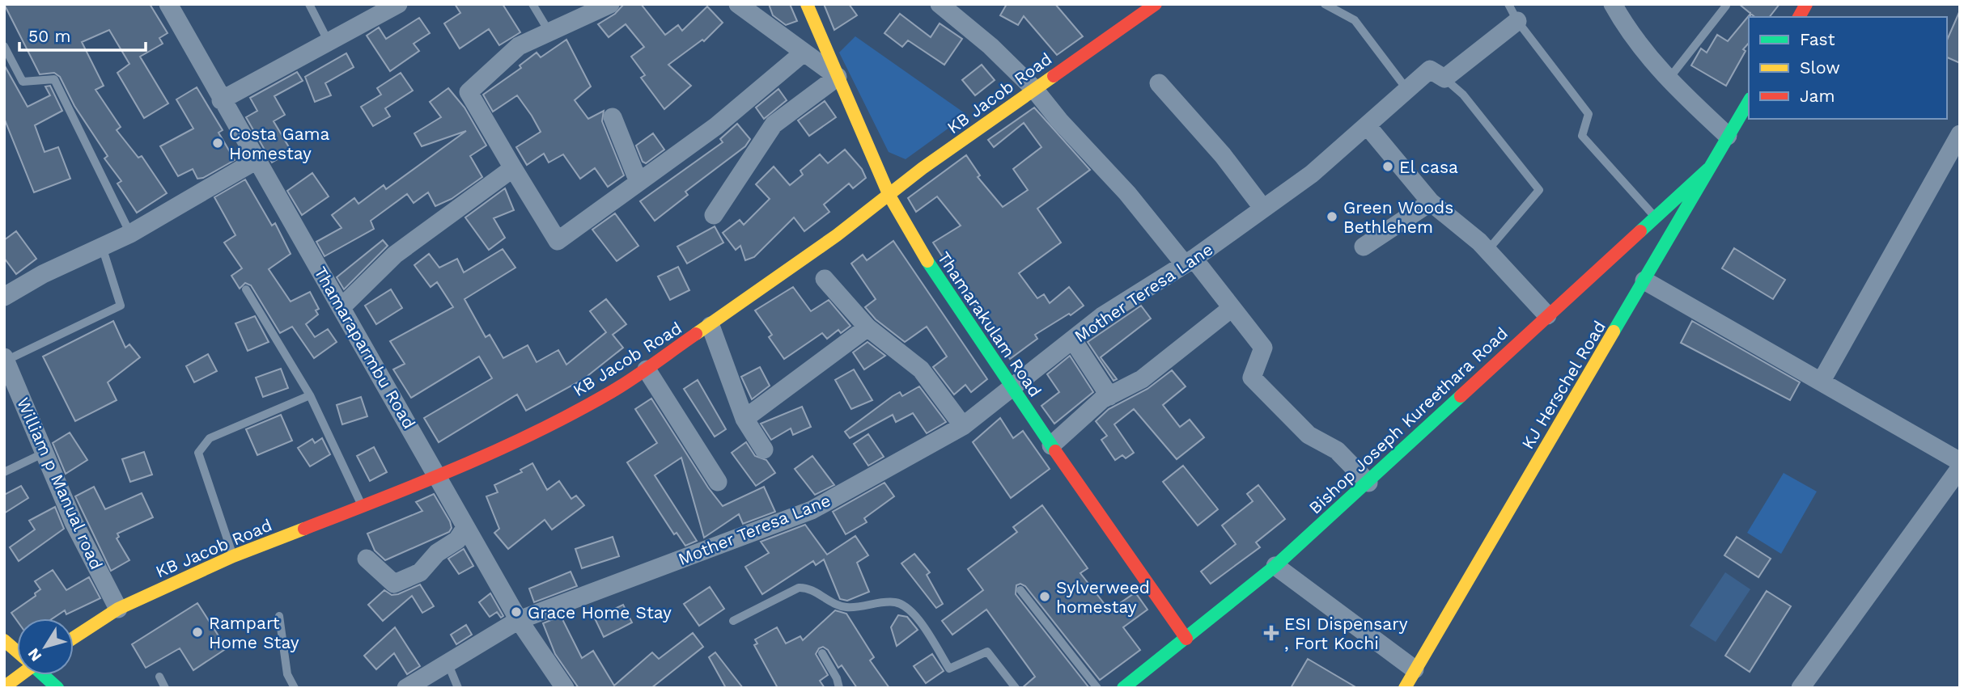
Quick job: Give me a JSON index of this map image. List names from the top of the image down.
{
  "streets": {
    "main road": [
      "KB Jacob Road",
      "Thamarakulam Road",
      "KJ Herschel Road",
      "Bishop Joseph Kureethara Road"
    ],
    "street": ["Mother Teresa Lane", "Thamaraparmbu Road", "William p Manual road"]
  },
  "crossings": [
    ["KB Jacob Road", "Thamarakulam Road"],
    ["KB Jacob Road", "Thamaraparmbu Road"],
    ["KB Jacob Road", "William p Manual road"],
    ["Mother Teresa Lane", "Thamarakulam Road"],
    ["Mother Teresa Lane", "Thamaraparmbu Road"],
    ["Thamarakulam Road", "Bishop Joseph Kureethara Road"],
    ["KJ Herschel Road", "Bishop Joseph Kureethara Road"]
  ],
  "places": {
    "other": [
      "Costa Gama Homestay",
      "El casa",
      "Green Woods Bethlehem",
      "Sylverweed homestay",
      "Grace Home Stay",
      "Rampart Home Stay"
    ],
    "health": ["ESI Dispensary , Fort Kochi"]
  },
  "legend": ["Fast", "Slow", "Jam"],
  "scale_bar": "50 m",
  "north": "bottom left"
}
